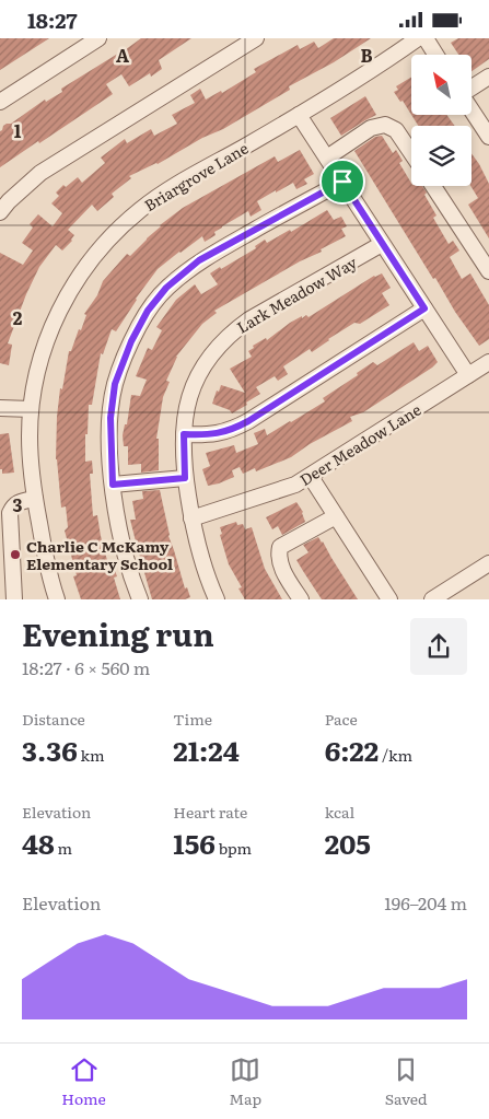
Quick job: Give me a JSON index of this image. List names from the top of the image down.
{
  "streets": {
    "street": ["Briargrove Lane", "Lark Meadow Way", "Deer Meadow Lane"]
  },
  "crossings": [
    ["Lark Meadow Way", "Deer Meadow Lane"]
  ],
  "places": ["Charlie C McKamy Elementary School"],
  "north": "top left",
  "page": {
    "status": "18:27",
    "heading": ["Evening run", "18:27 · 6 × 560 m"],
    "stats": [
      ["Distance", "3.36 km"],
      ["Time", "21:24"],
      ["Pace", "6:22 /km"],
      ["Elevation", "48 m"],
      ["Heart rate", "156 bpm"],
      ["kcal", "205"]
    ],
    "chart": ["Elevation", "196–204 m"],
    "tabs": ["Home", "Map", "Saved"]
  },
  "grid": {
    "columns": ["A", "B"],
    "rows": ["1", "2", "3"]
  }
}
